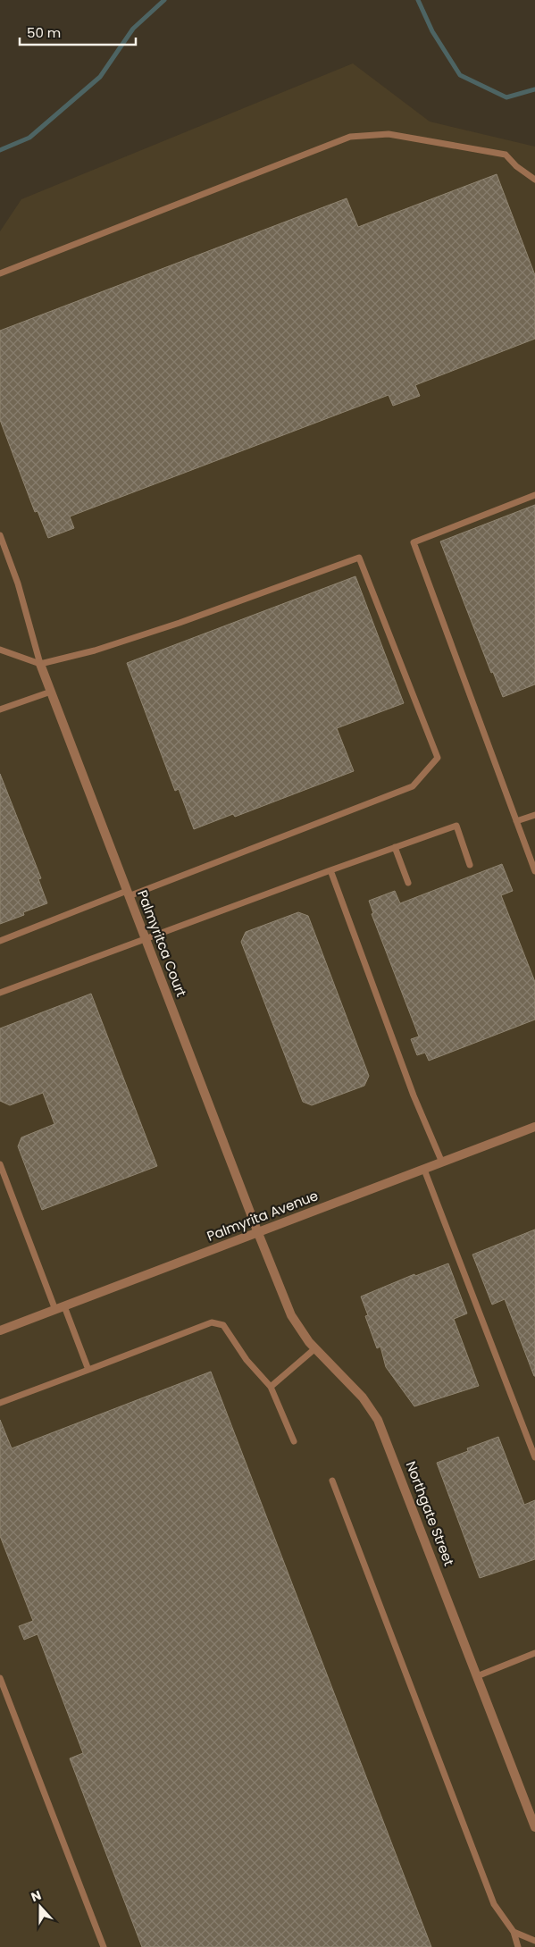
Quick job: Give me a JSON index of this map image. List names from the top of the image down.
{
  "streets": {
    "street": ["Palmyritca Court", "Palmyrita Avenue", "Northgate Street"]
  },
  "crossings": [
    ["Palmyritca Court", "Palmyrita Avenue"],
    ["Palmyritca Court", "Northgate Street"],
    ["Palmyrita Avenue", "Northgate Street"]
  ],
  "scale_bar": "50 m",
  "north": "top"
}
